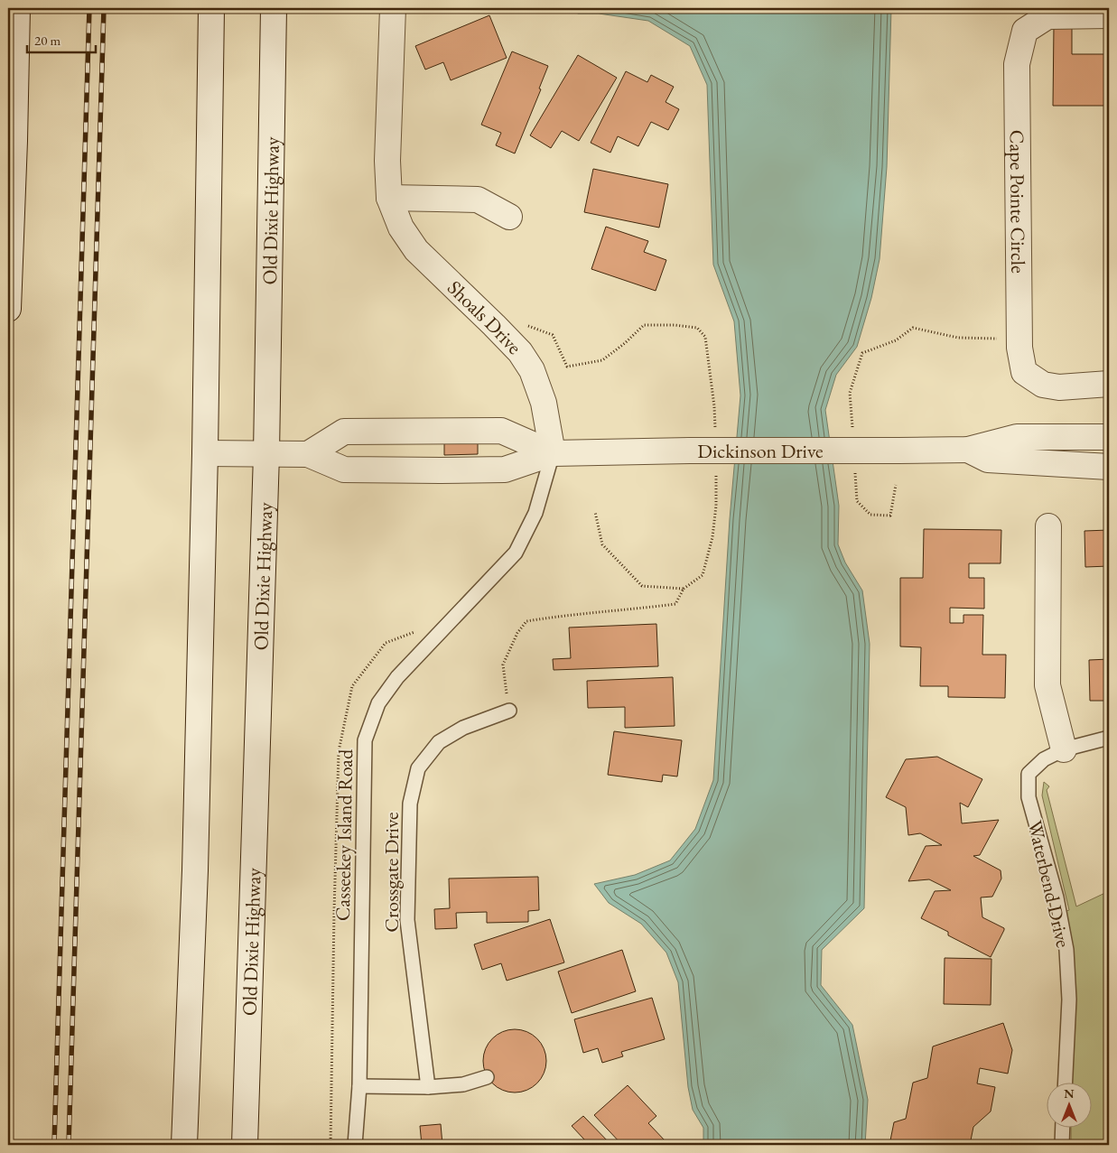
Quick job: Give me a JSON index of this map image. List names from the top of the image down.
{
  "streets": {
    "street": [
      "Cape Pointe Circle",
      "Old Dixie Highway",
      "Shoals Drive",
      "Dickinson Drive"
    ],
    "lane": ["Casseekey Island Road", "Crossgate Drive", "Waterbend Drive"]
  },
  "crossings": [
    ["Old Dixie Highway", "Dickinson Drive"],
    ["Shoals Drive", "Dickinson Drive"],
    ["Shoals Drive", "Casseekey Island Road"],
    ["Dickinson Drive", "Casseekey Island Road"]
  ],
  "scale_bar": "20 m",
  "north": "top"
}
